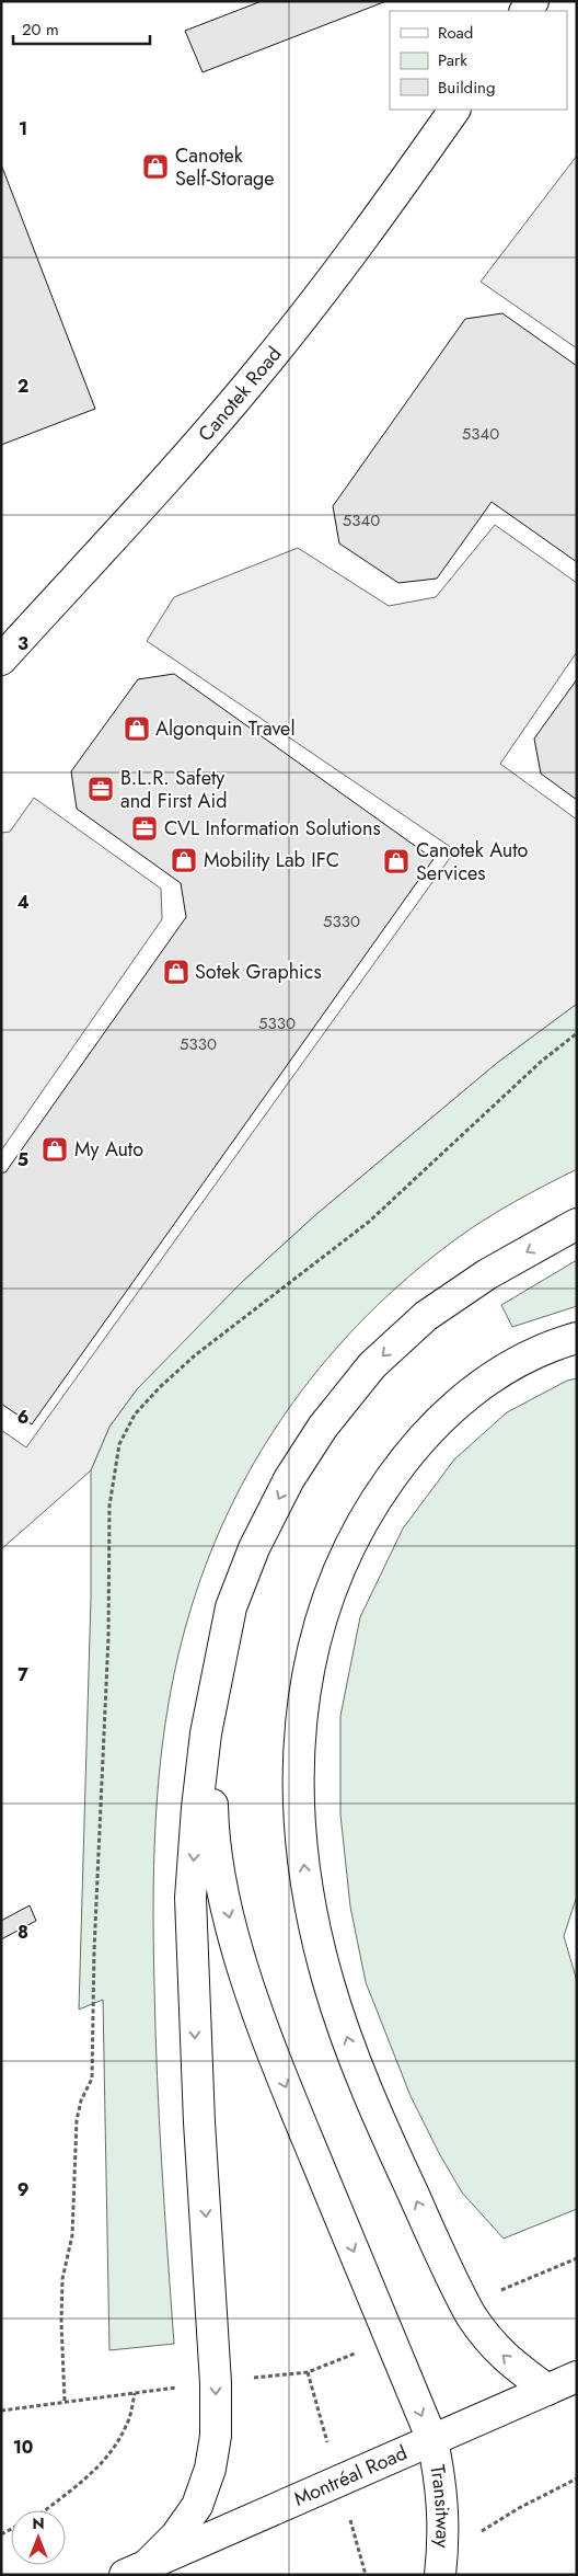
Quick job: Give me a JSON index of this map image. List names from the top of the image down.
{
  "streets": {
    "main road": ["Canotek Road", "Montréal Road", "Transitway"]
  },
  "crossings": [
    ["Montréal Road", "Transitway"]
  ],
  "places": {
    "shop": [
      "Canotek Self-Storage",
      "Algonquin Travel",
      "Mobility Lab IFC",
      "Canotek Auto Services",
      "Sotek Graphics",
      "My Auto"
    ],
    "office": ["B.L.R. Safety and First Aid", "CVL Information Solutions"]
  },
  "house_numbers": [
    "5340",
    "5340",
    "5330",
    "5330",
    "5330"
  ],
  "legend": ["Road", "Park", "Building"],
  "scale_bar": "20 m",
  "north": "top",
  "grid": {
    "rows": [
      "1",
      "2",
      "3",
      "4",
      "5",
      "6",
      "7",
      "8",
      "9",
      "10"
    ]
  }
}
